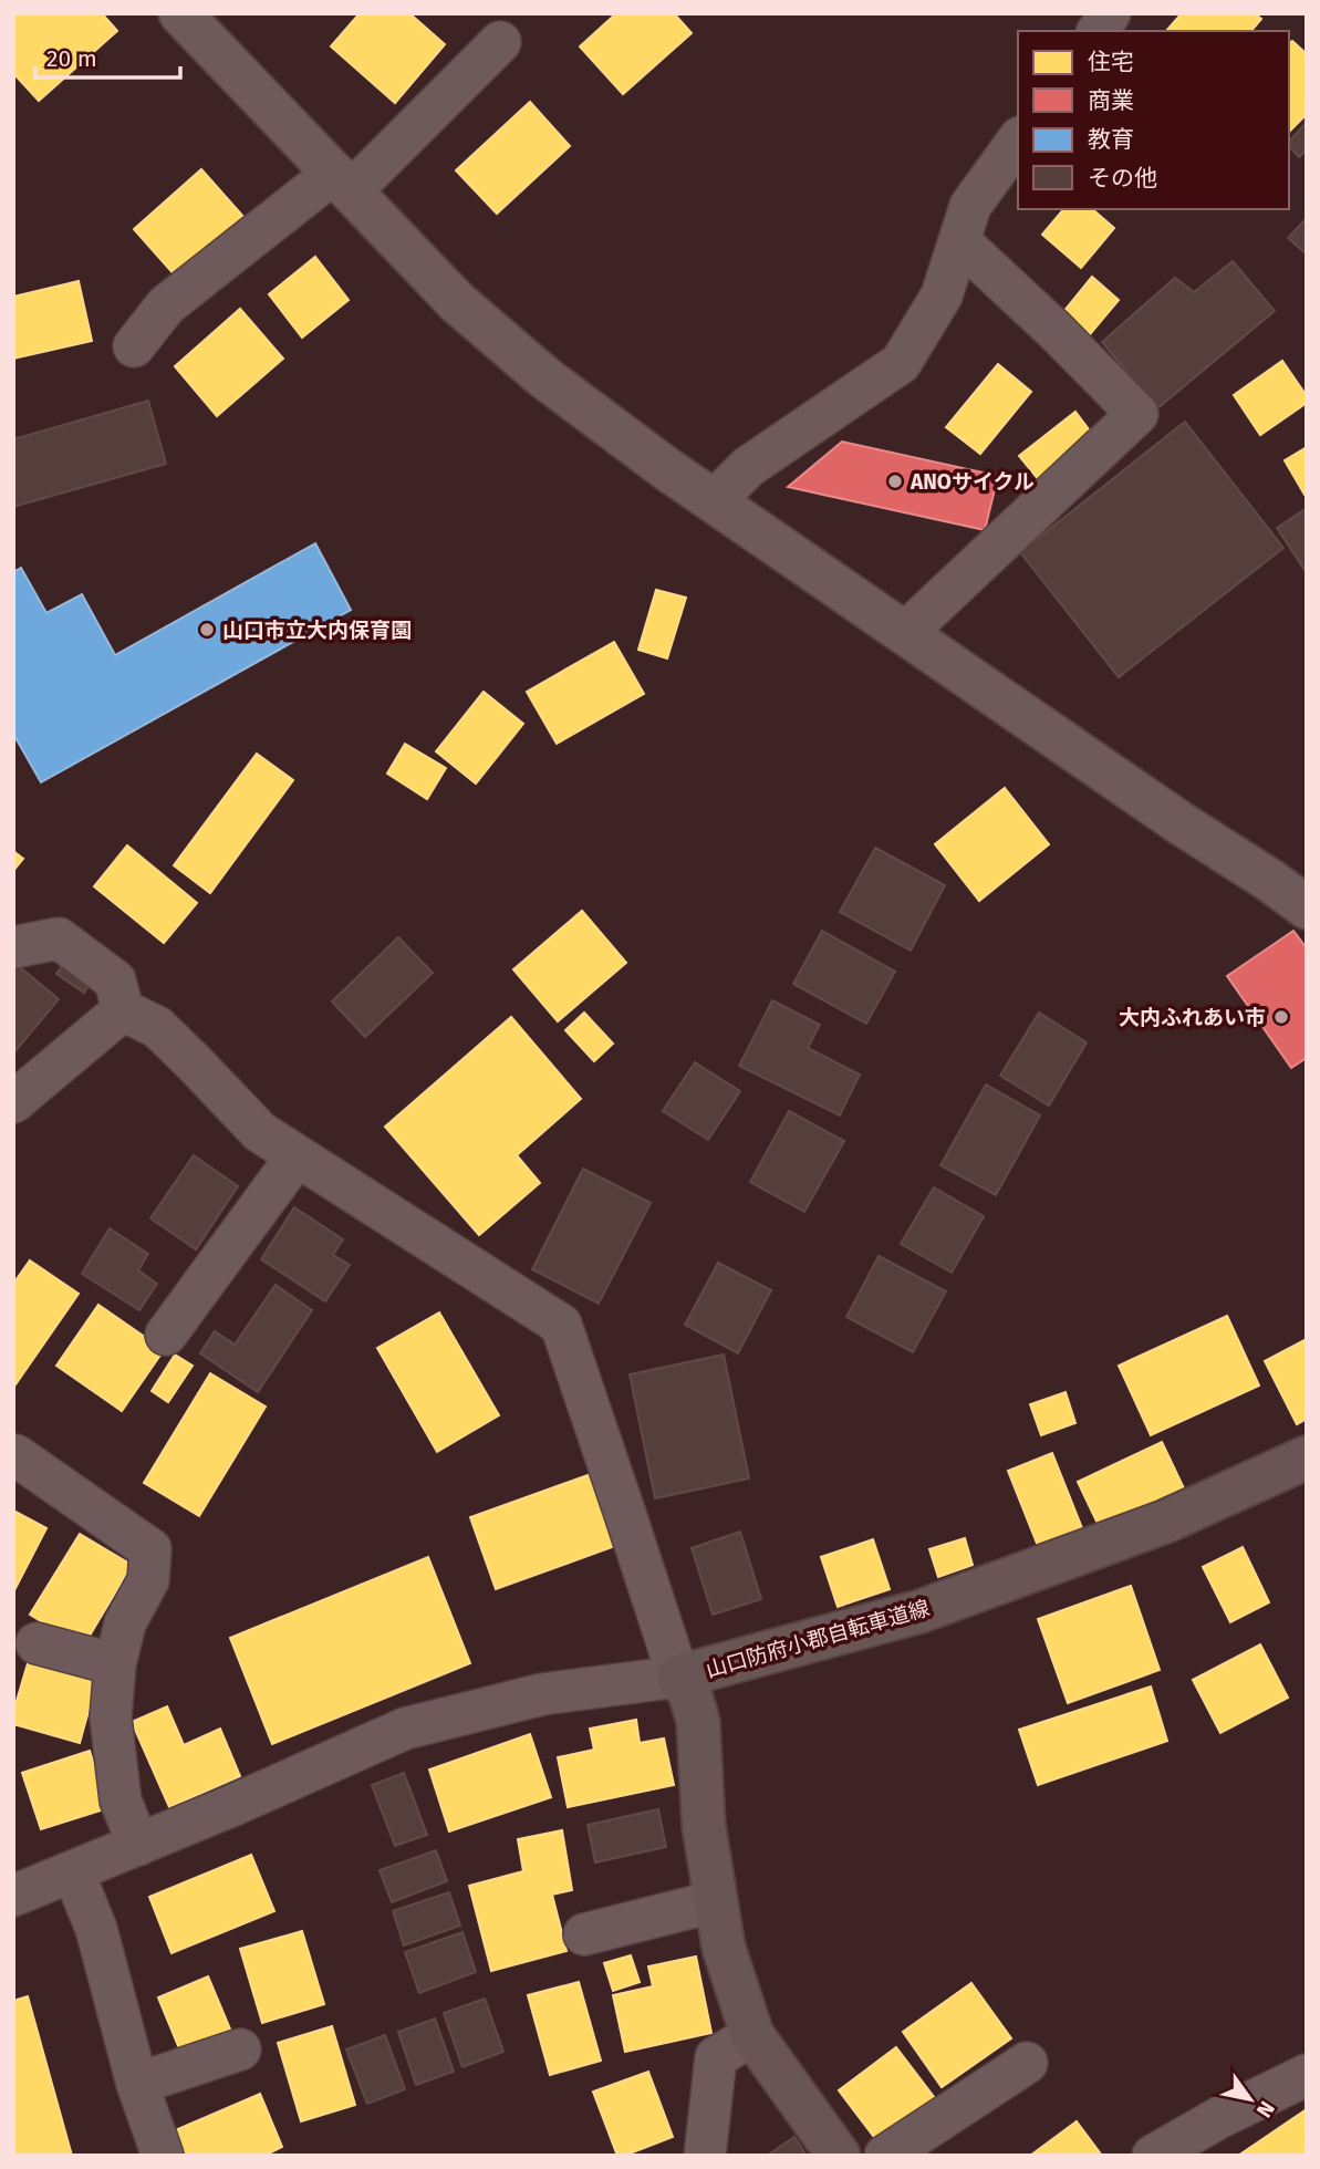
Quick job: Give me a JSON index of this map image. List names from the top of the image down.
{
  "streets": {
    "main road": ["山口防府小郡自転車道線"]
  },
  "places": ["ANOサイクル", "山口市立大内保育園", "大内ふれあい市"],
  "legend": [
    "住宅",
    "商業",
    "教育",
    "その他"
  ],
  "scale_bar": "20 m",
  "north": "bottom right"
}
